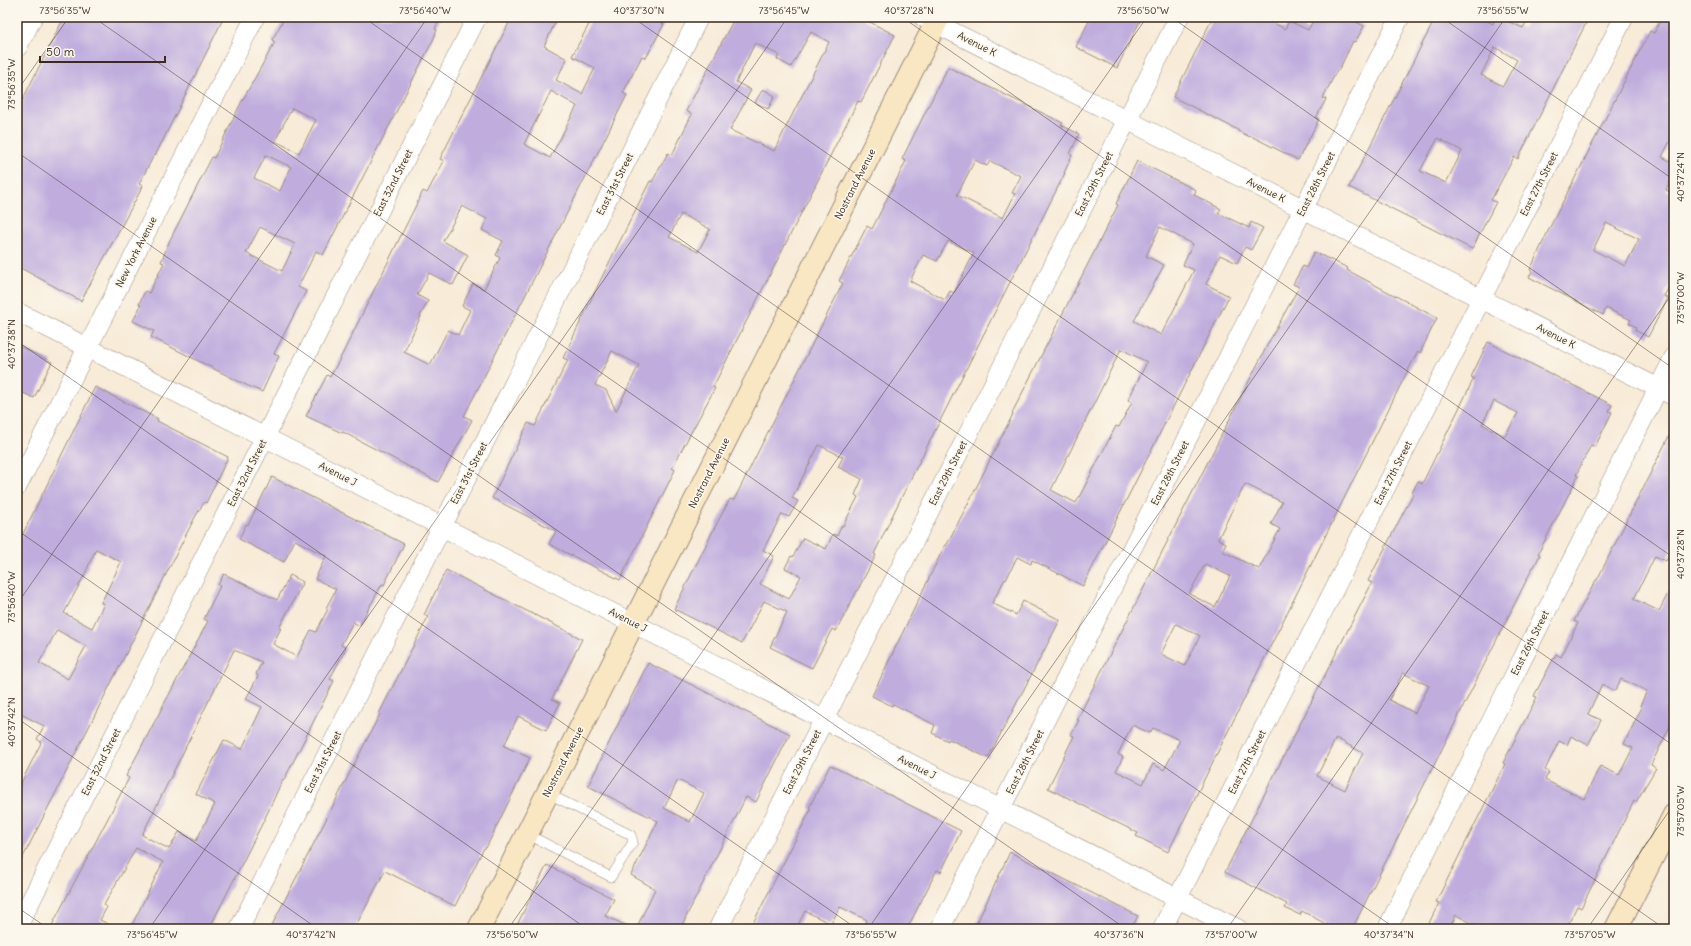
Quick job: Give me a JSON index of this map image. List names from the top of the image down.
{
  "streets": {
    "main road": ["Nostrand Avenue"],
    "street": [
      "Avenue K",
      "East 32nd Street",
      "East 31st Street",
      "East 29th Street",
      "East 28th Street",
      "East 27th Street",
      "New York Avenue",
      "Avenue J",
      "East 26th Street"
    ]
  },
  "crossings": [
    ["Avenue K", "Nostrand Avenue"],
    ["Avenue K", "East 29th Street"],
    ["Avenue K", "East 28th Street"],
    ["Avenue K", "East 27th Street"],
    ["Avenue K", "East 26th Street"],
    ["East 32nd Street", "Avenue J"],
    ["East 31st Street", "Avenue J"],
    ["Nostrand Avenue", "Avenue J"],
    ["East 29th Street", "Avenue J"],
    ["East 28th Street", "Avenue J"],
    ["East 27th Street", "Avenue J"],
    ["New York Avenue", "Avenue J"]
  ],
  "scale_bar": "50 m",
  "coordinates": [
    "73°56'35\"W",
    "73°56'40\"W",
    "40°37'30\"N",
    "73°56'45\"W",
    "40°37'28\"N",
    "73°56'50\"W",
    "73°56'55\"W",
    "40°37'24\"N",
    "73°57'00\"W",
    "40°37'38\"N",
    "40°37'42\"N",
    "73°57'05\"W",
    "40°37'36\"N",
    "40°37'34\"N"
  ]
}
